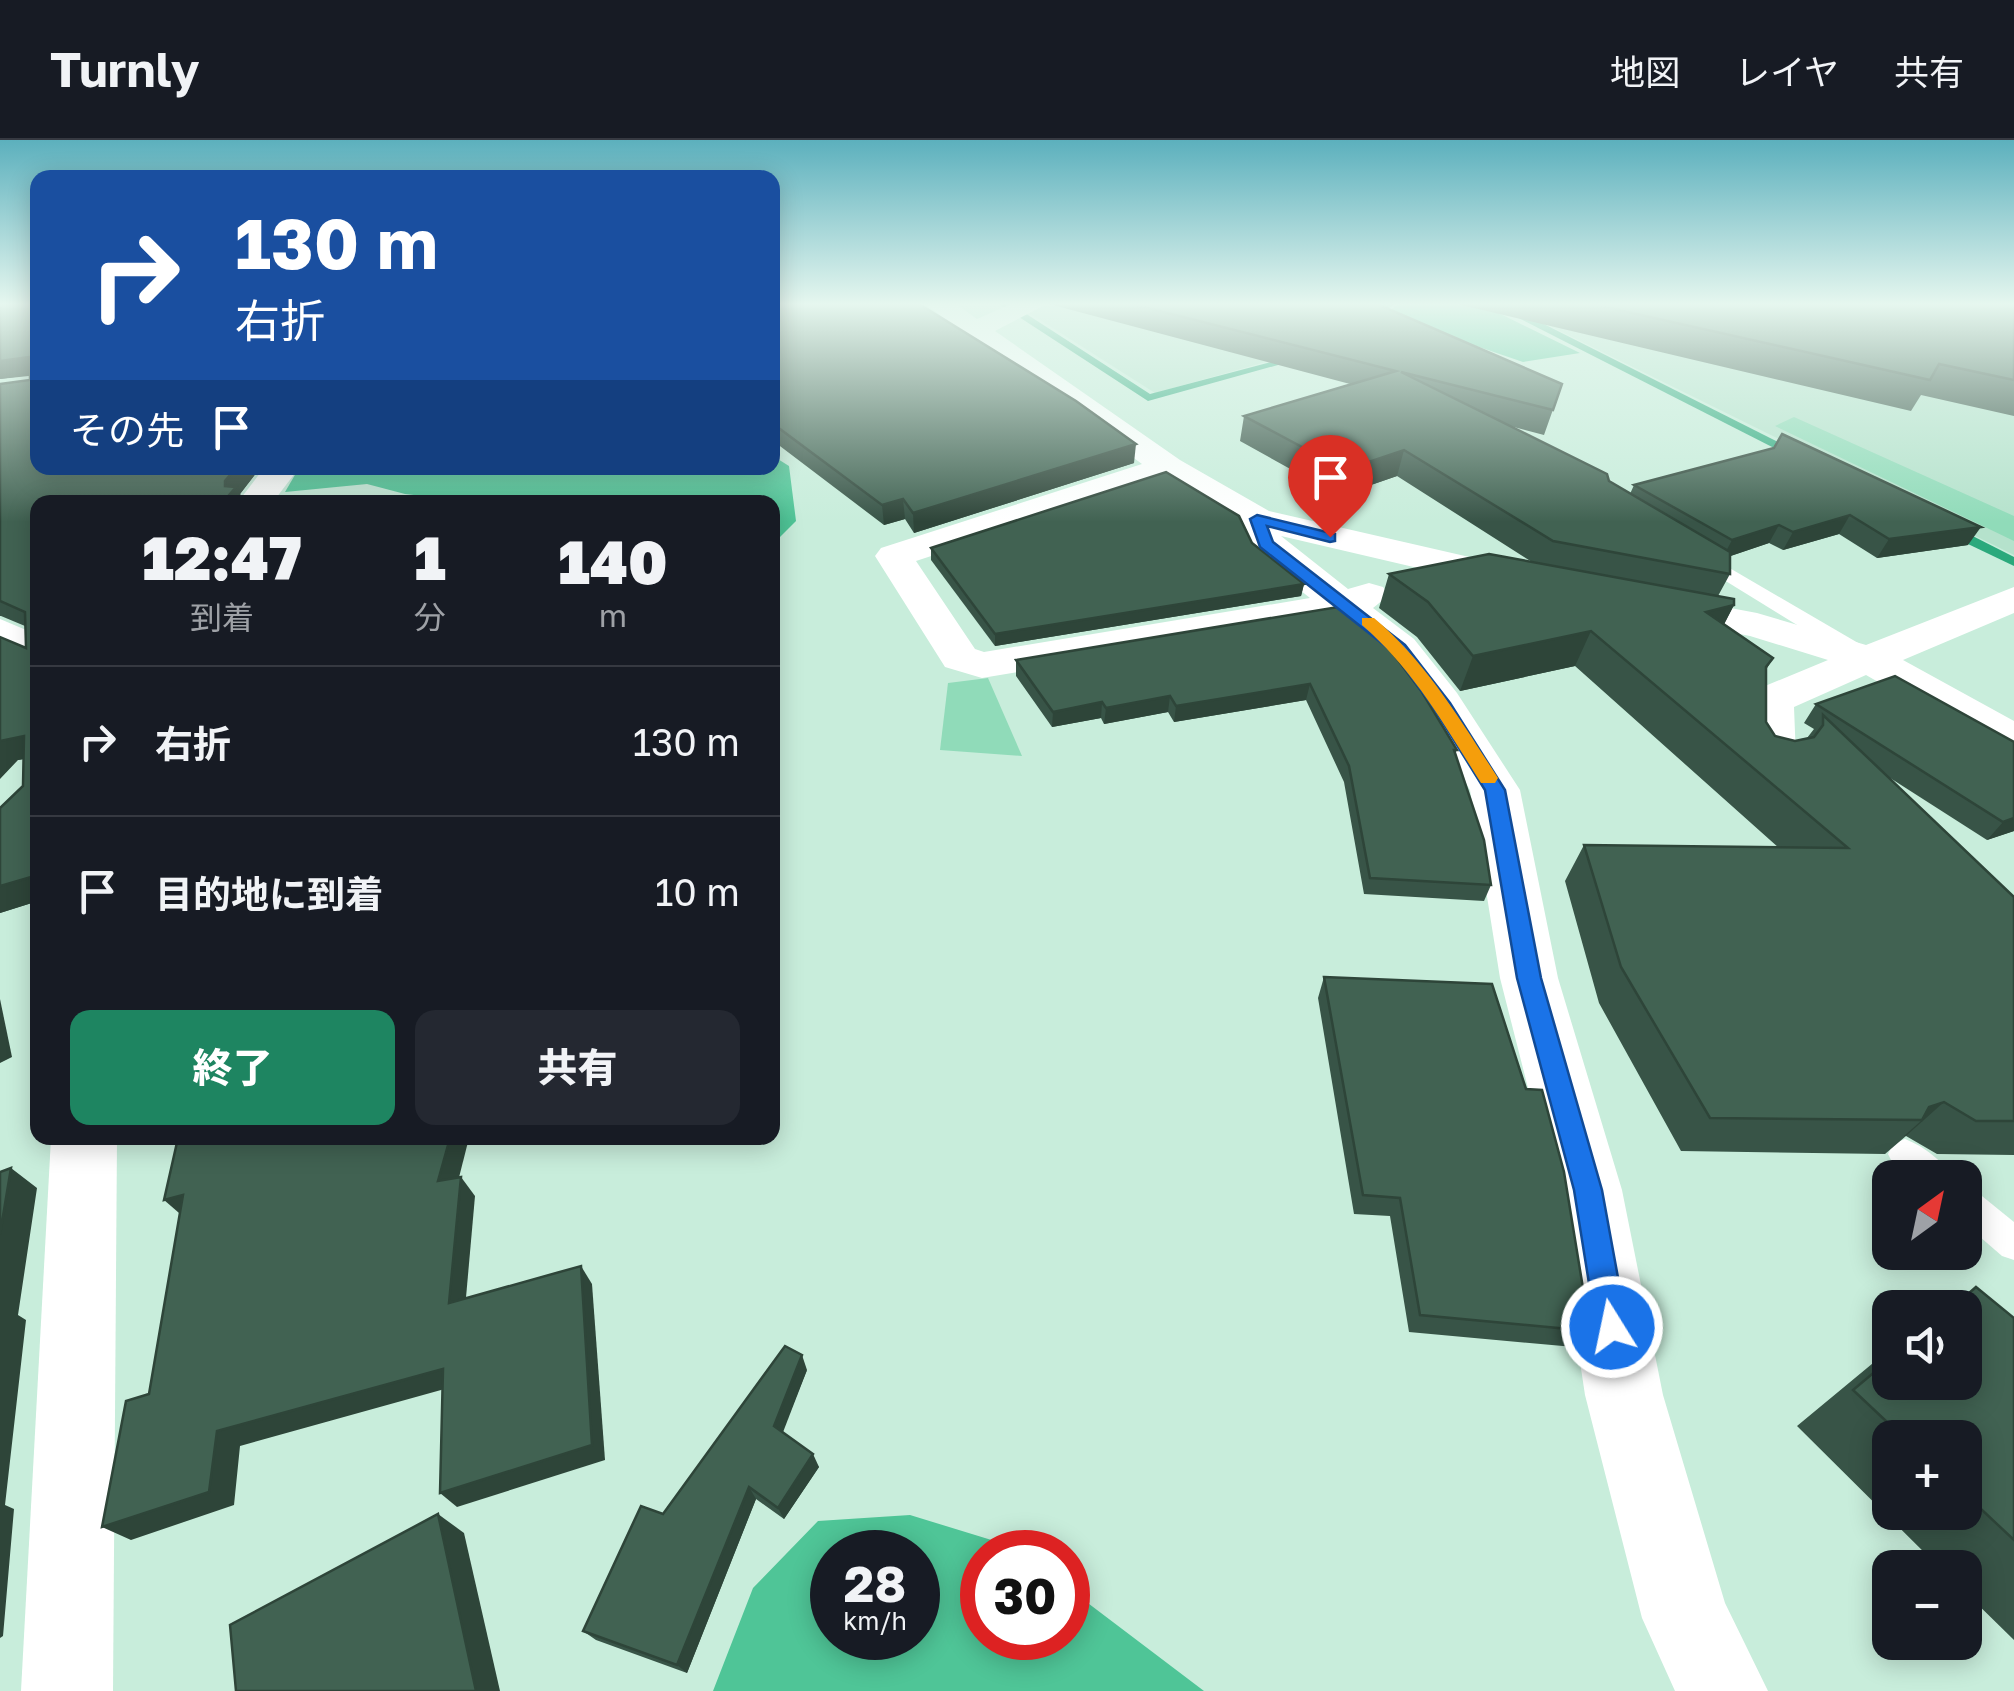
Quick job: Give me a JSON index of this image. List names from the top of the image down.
{
  "north": "top right",
  "page": {
    "header": "Turnly",
    "nav": ["地図", "レイヤ", "共有"],
    "turn": ["130 m", "右折"],
    "then": "その先",
    "eta": [
      "12:47",
      "到着",
      "1",
      "分",
      "140",
      "m"
    ],
    "list": [
      {
        "name": "右折",
        "value": "130 m"
      },
      {
        "name": "目的地に到着",
        "value": "10 m"
      }
    ],
    "buttons": ["終了", "共有"],
    "map_buttons": ["+", "−"],
    "speed": "28 km/h",
    "limit": "30"
  }
}
